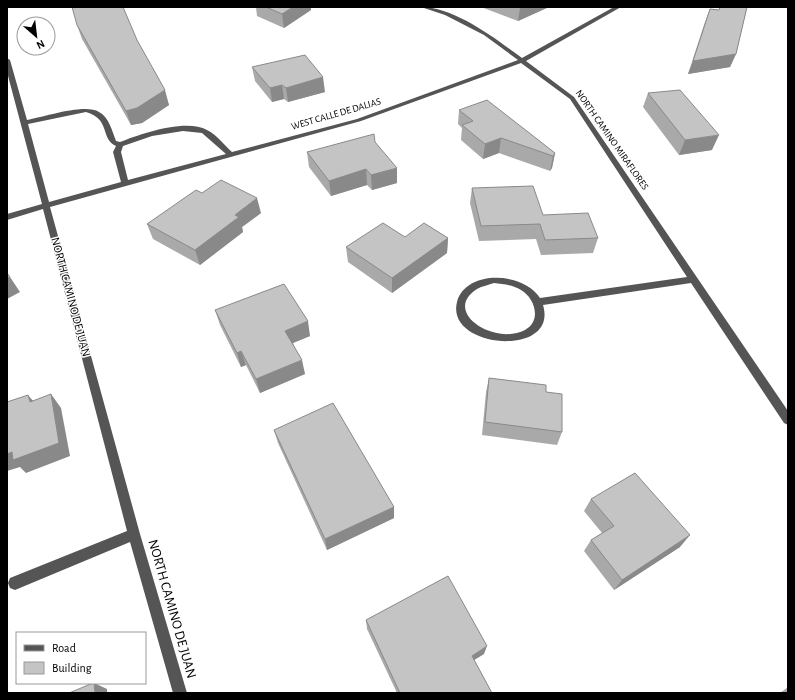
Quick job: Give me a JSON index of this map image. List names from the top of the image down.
{
  "streets": {
    "street": ["WEST CALLE DE DALIAS", "NORTH CAMINO MIRAFLORES", "NORTH CAMINO DE JUAN"]
  },
  "crossings": [
    ["WEST CALLE DE DALIAS", "NORTH CAMINO MIRAFLORES"],
    ["WEST CALLE DE DALIAS", "NORTH CAMINO DE JUAN"]
  ],
  "legend": ["Road", "Building"],
  "north": "bottom right"
}
